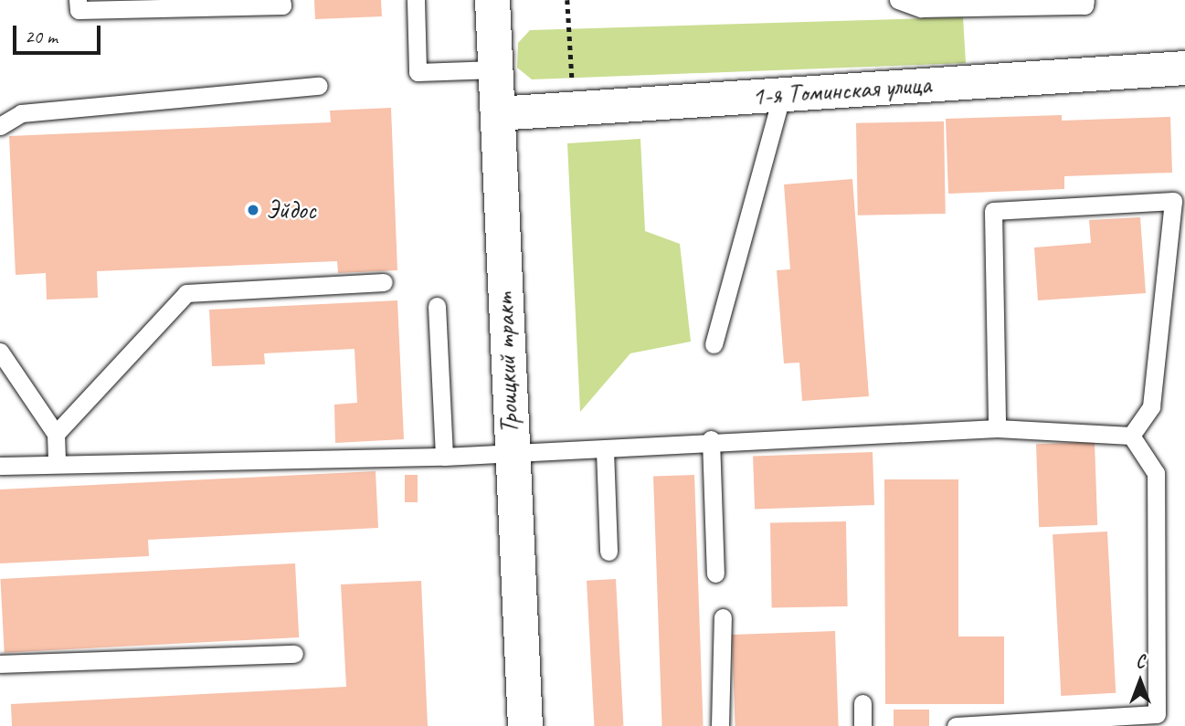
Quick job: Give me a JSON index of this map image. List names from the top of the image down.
{
  "streets": {
    "main road": ["Троицкий тракт"],
    "street": ["1-я Томинская улица"]
  },
  "crossings": [
    ["1-я Томинская улица", "Троицкий тракт"]
  ],
  "places": ["Эйдос"],
  "scale_bar": "20 m",
  "north": "top"
}
